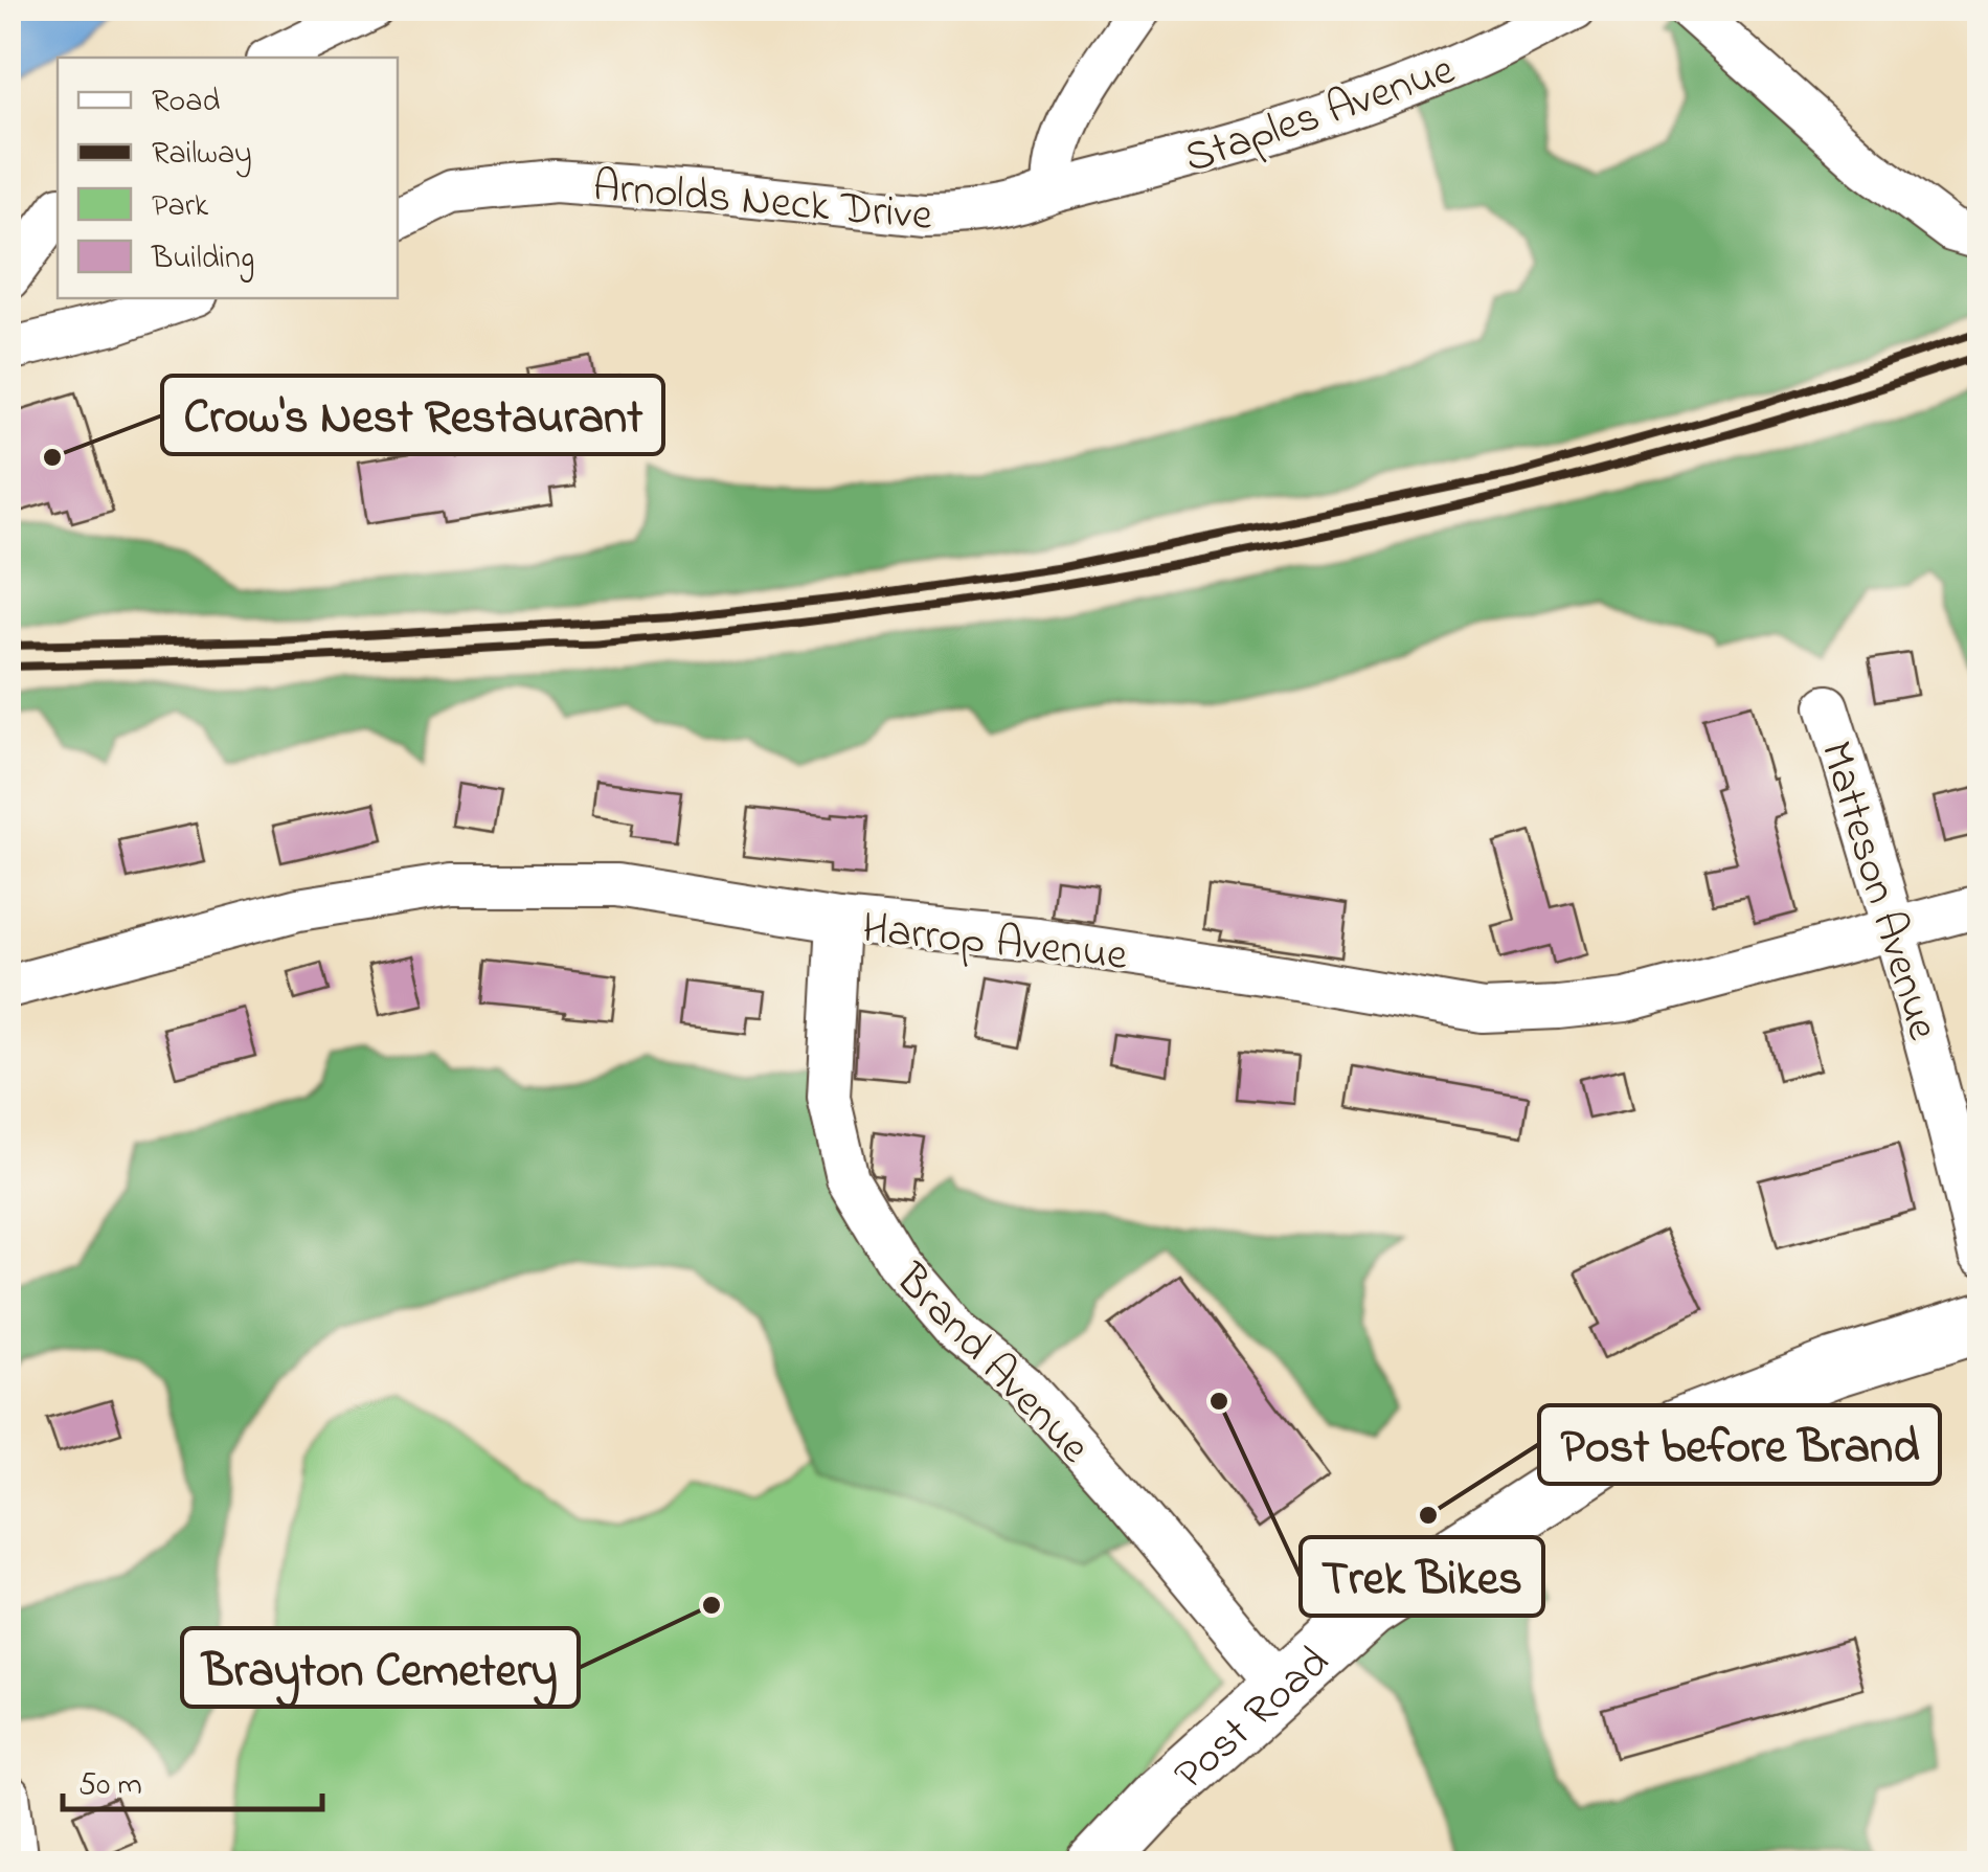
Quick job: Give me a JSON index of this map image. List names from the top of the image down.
{
  "streets": {
    "main road": ["Post Road"],
    "street": [
      "Staples Avenue",
      "Arnolds Neck Drive",
      "Matteson Avenue",
      "Harrop Avenue",
      "Brand Avenue"
    ]
  },
  "crossings": [
    ["Staples Avenue", "Arnolds Neck Drive"],
    ["Matteson Avenue", "Harrop Avenue"],
    ["Harrop Avenue", "Brand Avenue"],
    ["Brand Avenue", "Post Road"]
  ],
  "places": [
    "Crow's Nest Restaurant",
    "Trek Bikes",
    "Post before Brand",
    "Brayton Cemetery"
  ],
  "legend": [
    "Road",
    "Railway",
    "Park",
    "Building"
  ],
  "scale_bar": "50 m"
}
